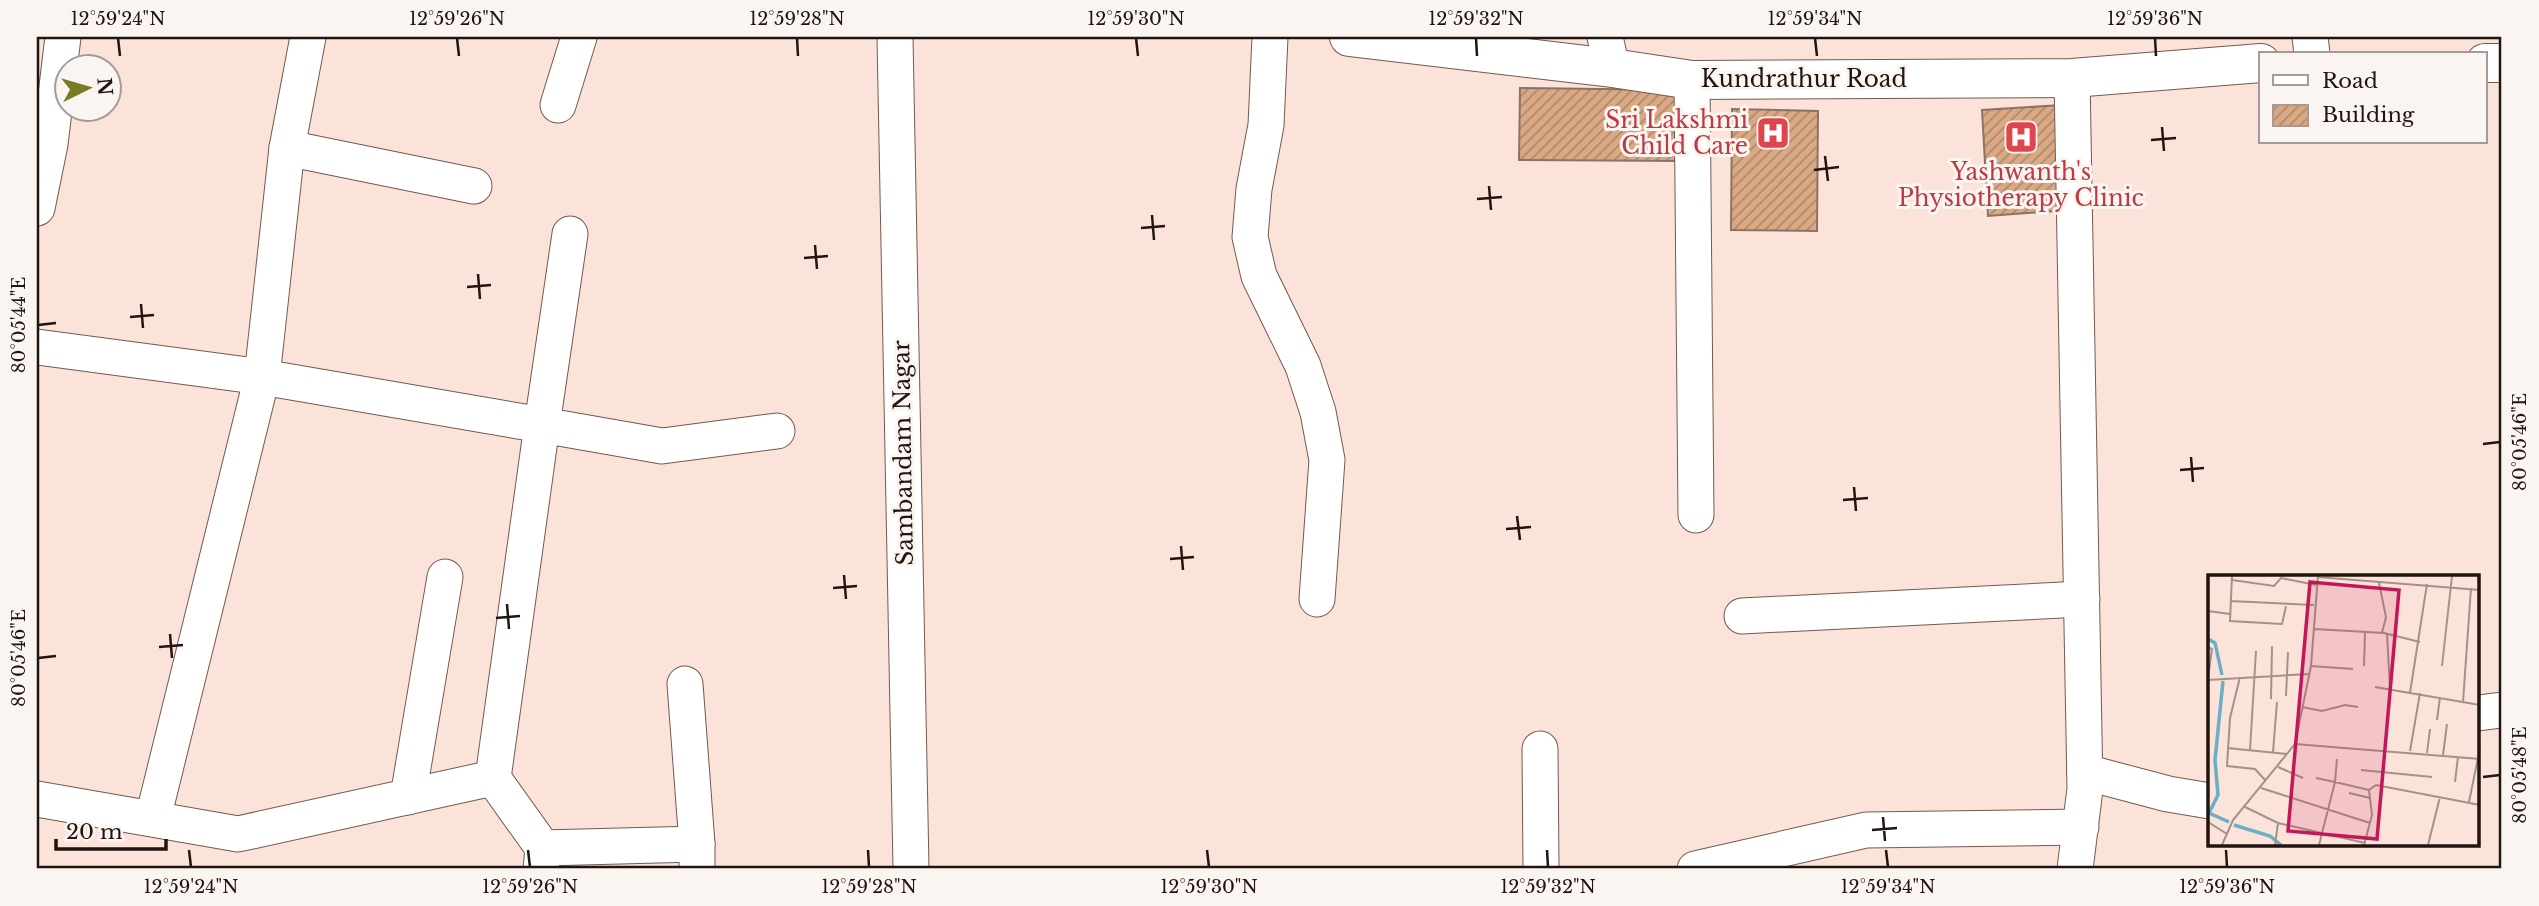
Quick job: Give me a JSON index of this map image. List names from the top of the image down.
{
  "streets": {
    "street": ["Kundrathur Road", "Sambandam Nagar"]
  },
  "places": {
    "hospital": ["Sri Lakshmi Child Care", "Yashwanth's Physiotherapy Clinic"]
  },
  "legend": ["Road", "Building"],
  "scale_bar": "20 m",
  "north": "right",
  "coordinates": [
    "12°59'24\"N",
    "12°59'26\"N",
    "12°59'28\"N",
    "12°59'30\"N",
    "12°59'32\"N",
    "12°59'34\"N",
    "12°59'36\"N",
    "80°05'44\"E",
    "80°05'46\"E",
    "80°05'48\"E"
  ]
}
